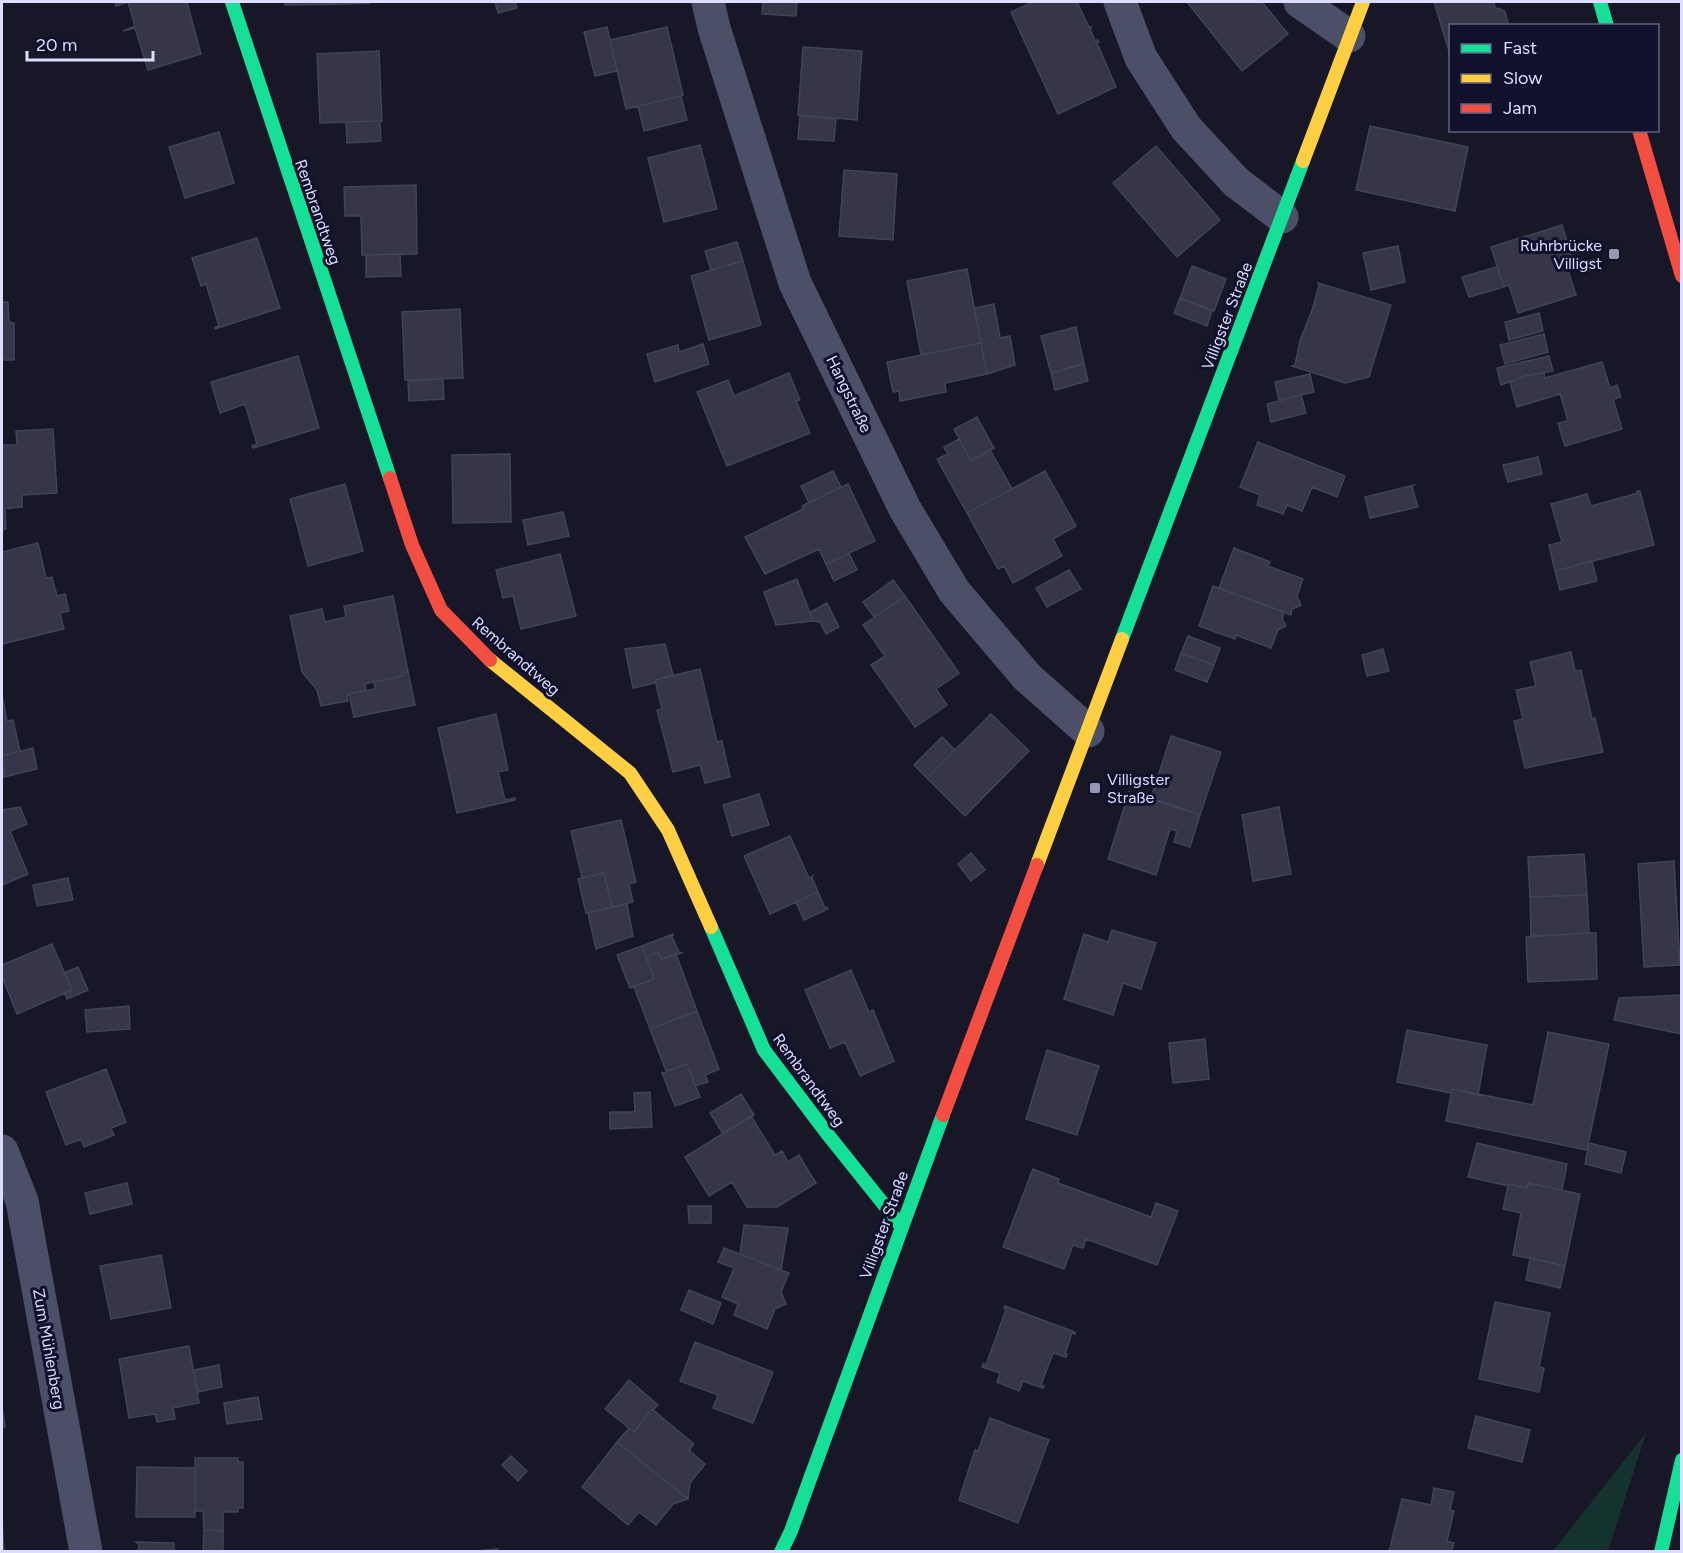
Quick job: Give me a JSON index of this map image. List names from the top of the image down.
{
  "streets": {
    "street": [
      "Rembrandtweg",
      "Villigster Straße",
      "Hangstraße",
      "Zum Mühlenberg"
    ]
  },
  "crossings": [
    ["Rembrandtweg", "Villigster Straße"],
    ["Villigster Straße", "Hangstraße"]
  ],
  "places": {
    "transit": ["Ruhrbrücke Villigst", "Villigster Straße"]
  },
  "legend": ["Fast", "Slow", "Jam"],
  "scale_bar": "20 m"
}
